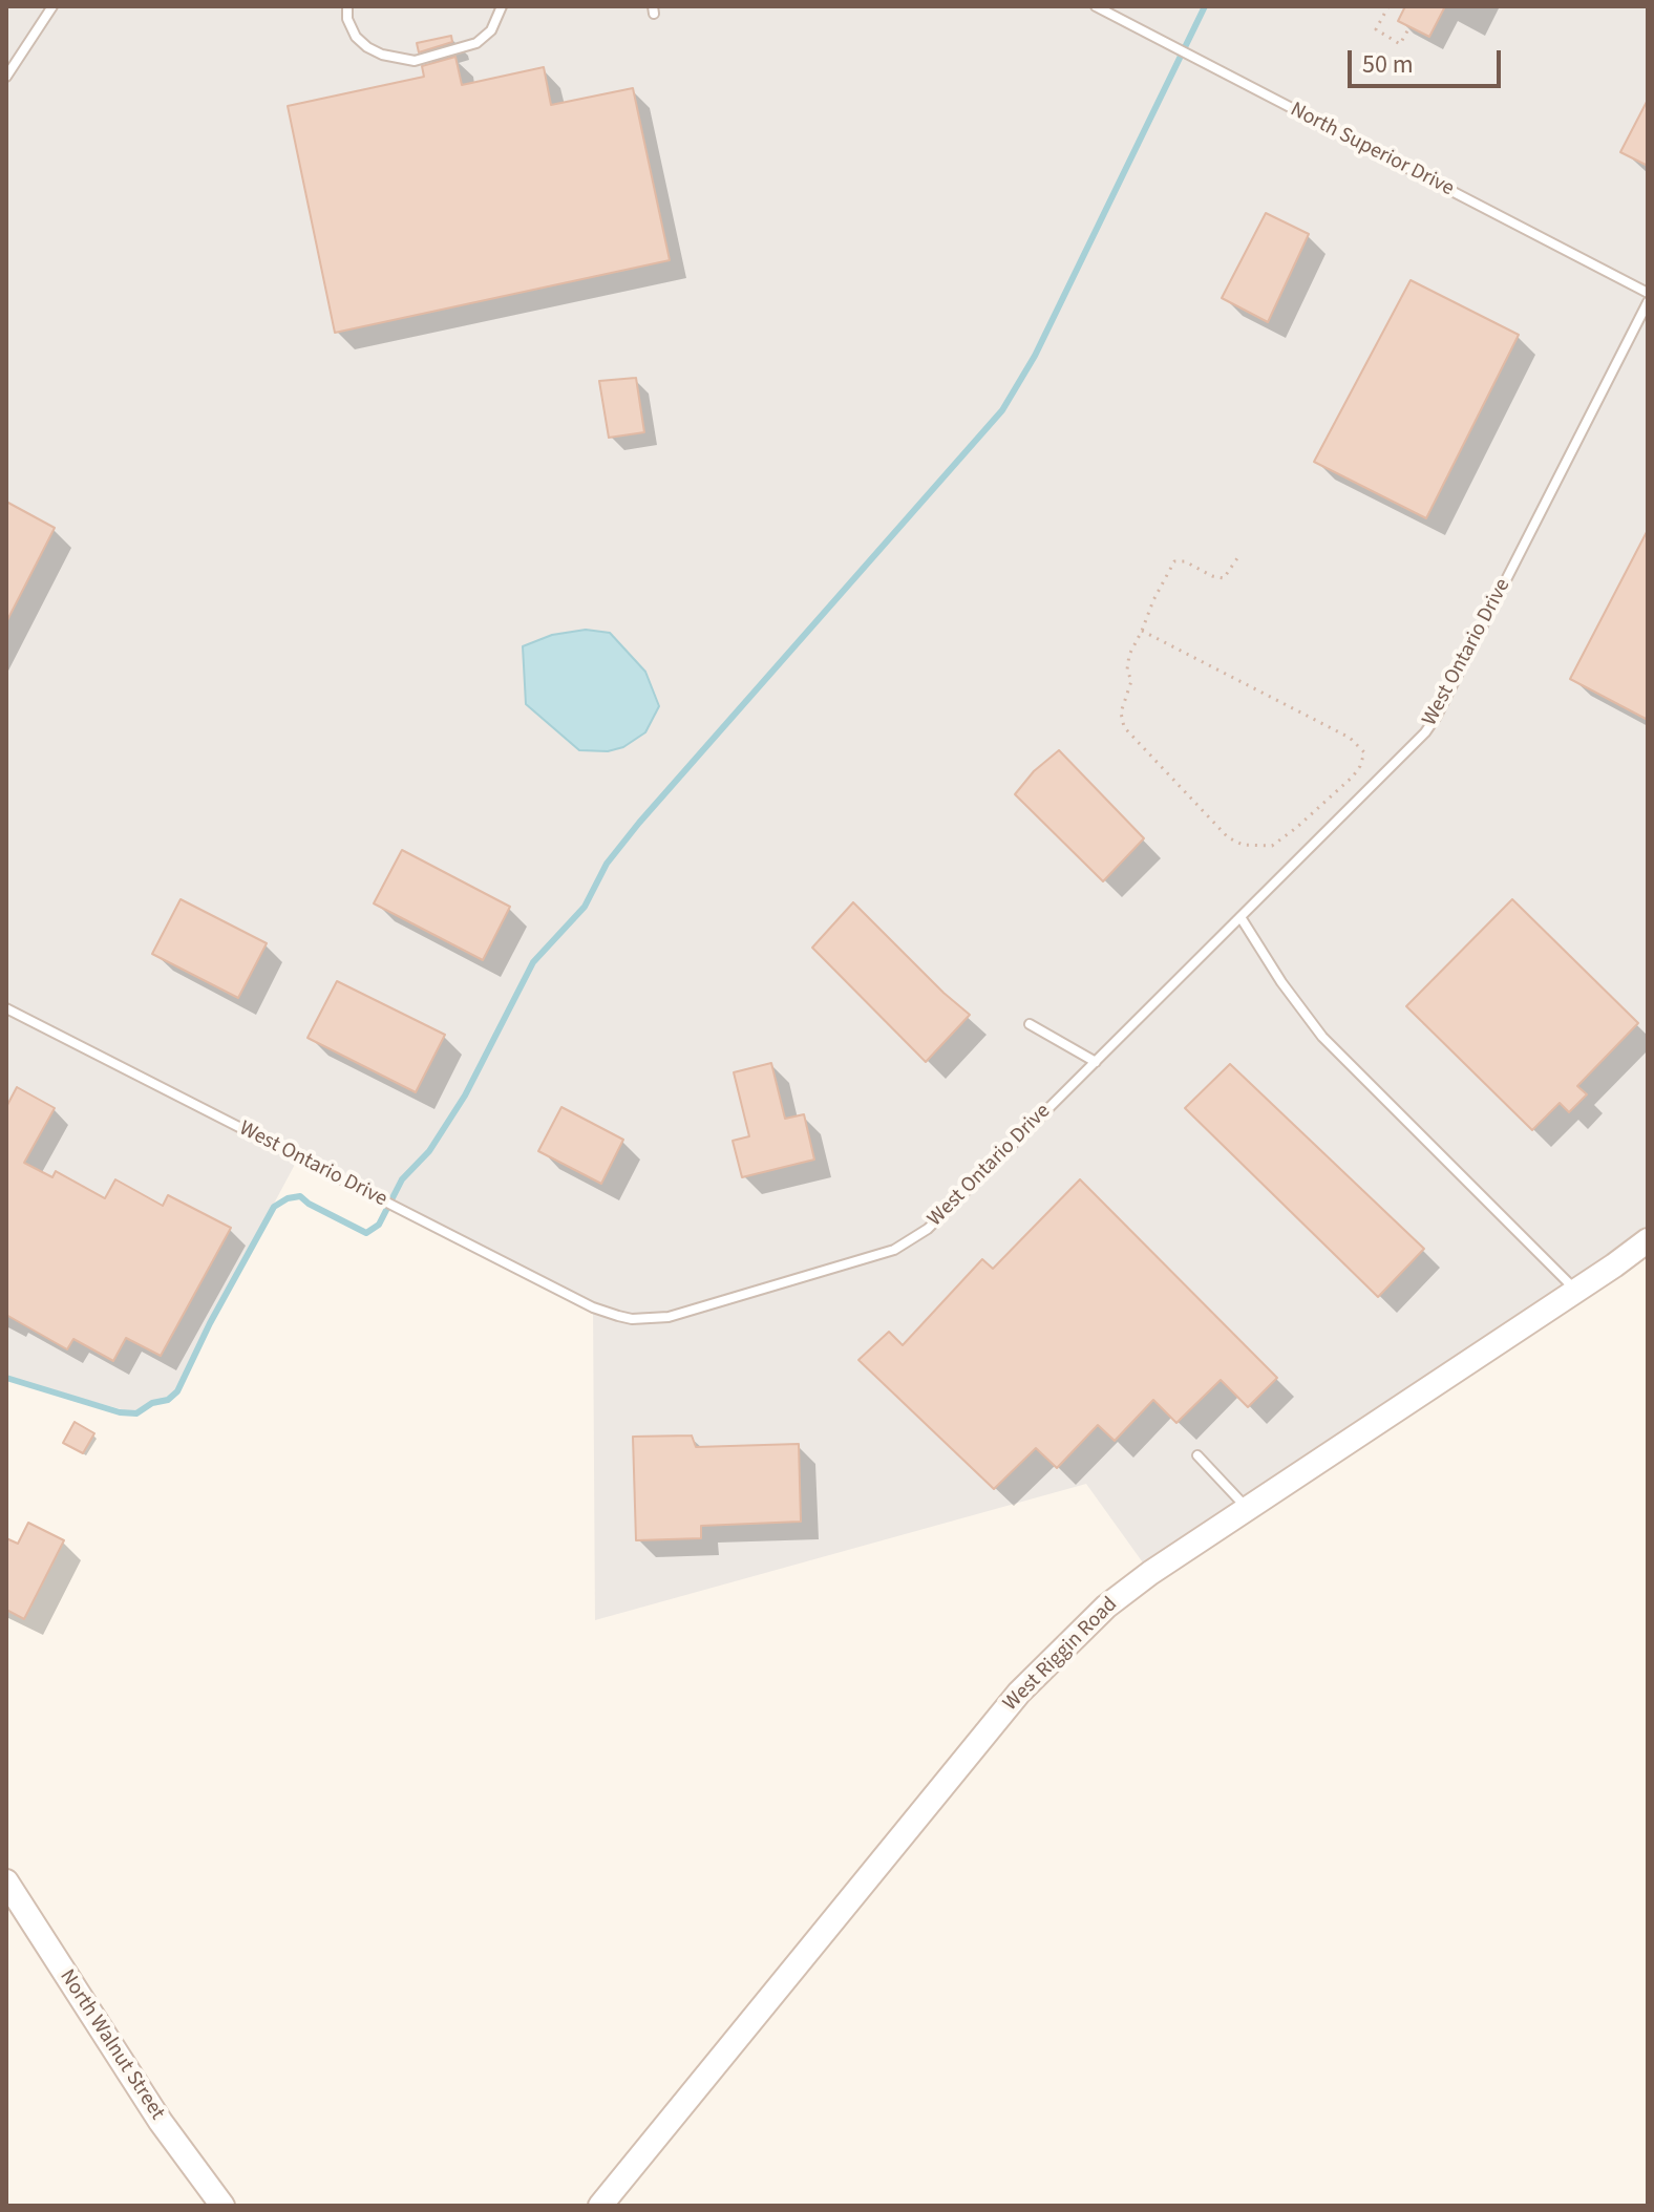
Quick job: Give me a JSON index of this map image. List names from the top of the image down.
{
  "streets": {
    "street": ["West Riggin Road", "North Walnut Street"],
    "lane": ["North Superior Drive", "West Ontario Drive"]
  },
  "scale_bar": "50 m"
}
